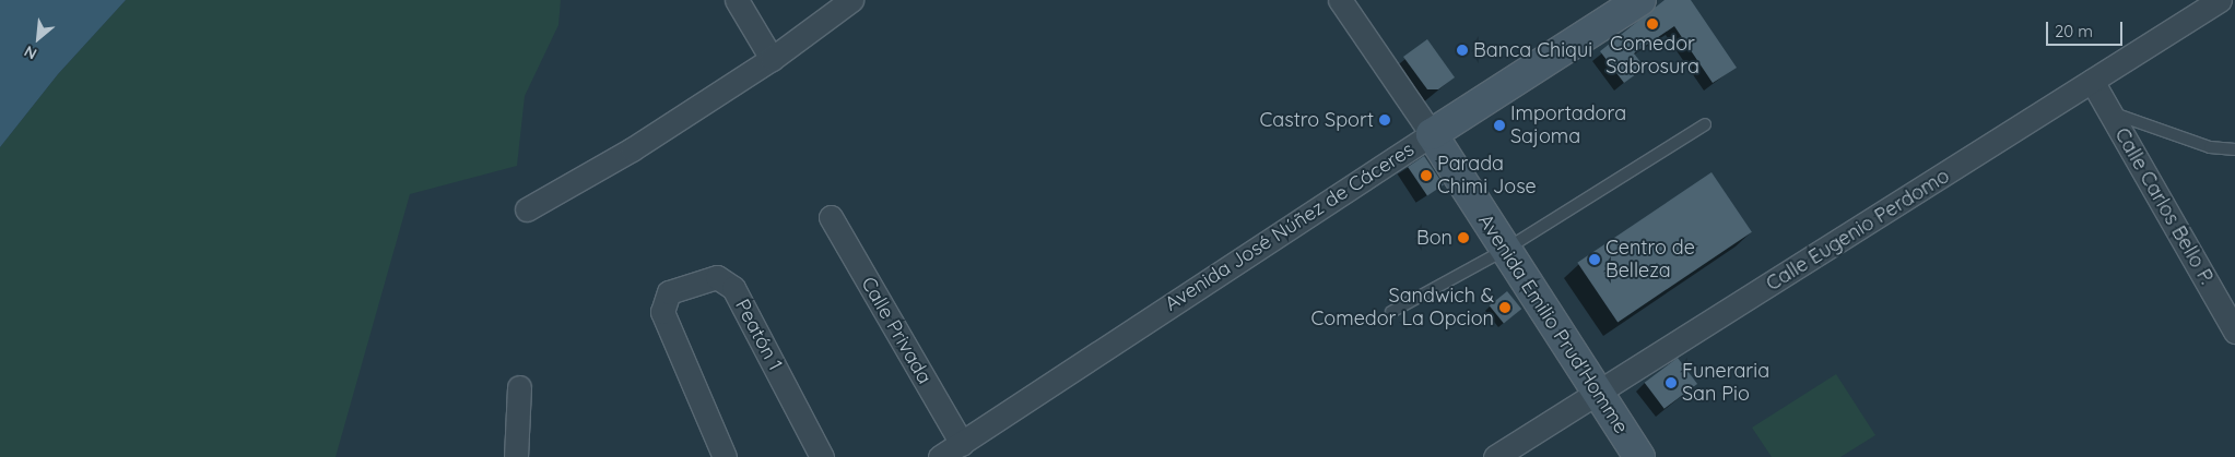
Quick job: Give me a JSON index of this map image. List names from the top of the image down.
{
  "streets": {
    "main road": ["Avenida José Núñez de Cáceres", "Avenida Emilio Prud'Homme"],
    "street": [
      "Calle Carlos Bello P.",
      "Calle Eugenio Perdomo",
      "Calle Privada",
      "Peatón 1"
    ]
  },
  "crossings": [
    ["Calle Carlos Bello P.", "Calle Eugenio Perdomo"],
    ["Avenida José Núñez de Cáceres", "Avenida Emilio Prud'Homme"],
    ["Avenida José Núñez de Cáceres", "Calle Privada"],
    ["Calle Eugenio Perdomo", "Avenida Emilio Prud'Homme"]
  ],
  "places": [
    "Comedor Sabrosura",
    "Banca Chiqui",
    "Castro Sport",
    "Importadora Sajoma",
    "Parada Chimi Jose",
    "Bon",
    "Centro de Belleza",
    "Sandwich & Comedor La Opcion",
    "Funeraria San Pio"
  ],
  "scale_bar": "20 m",
  "north": "bottom left"
}
